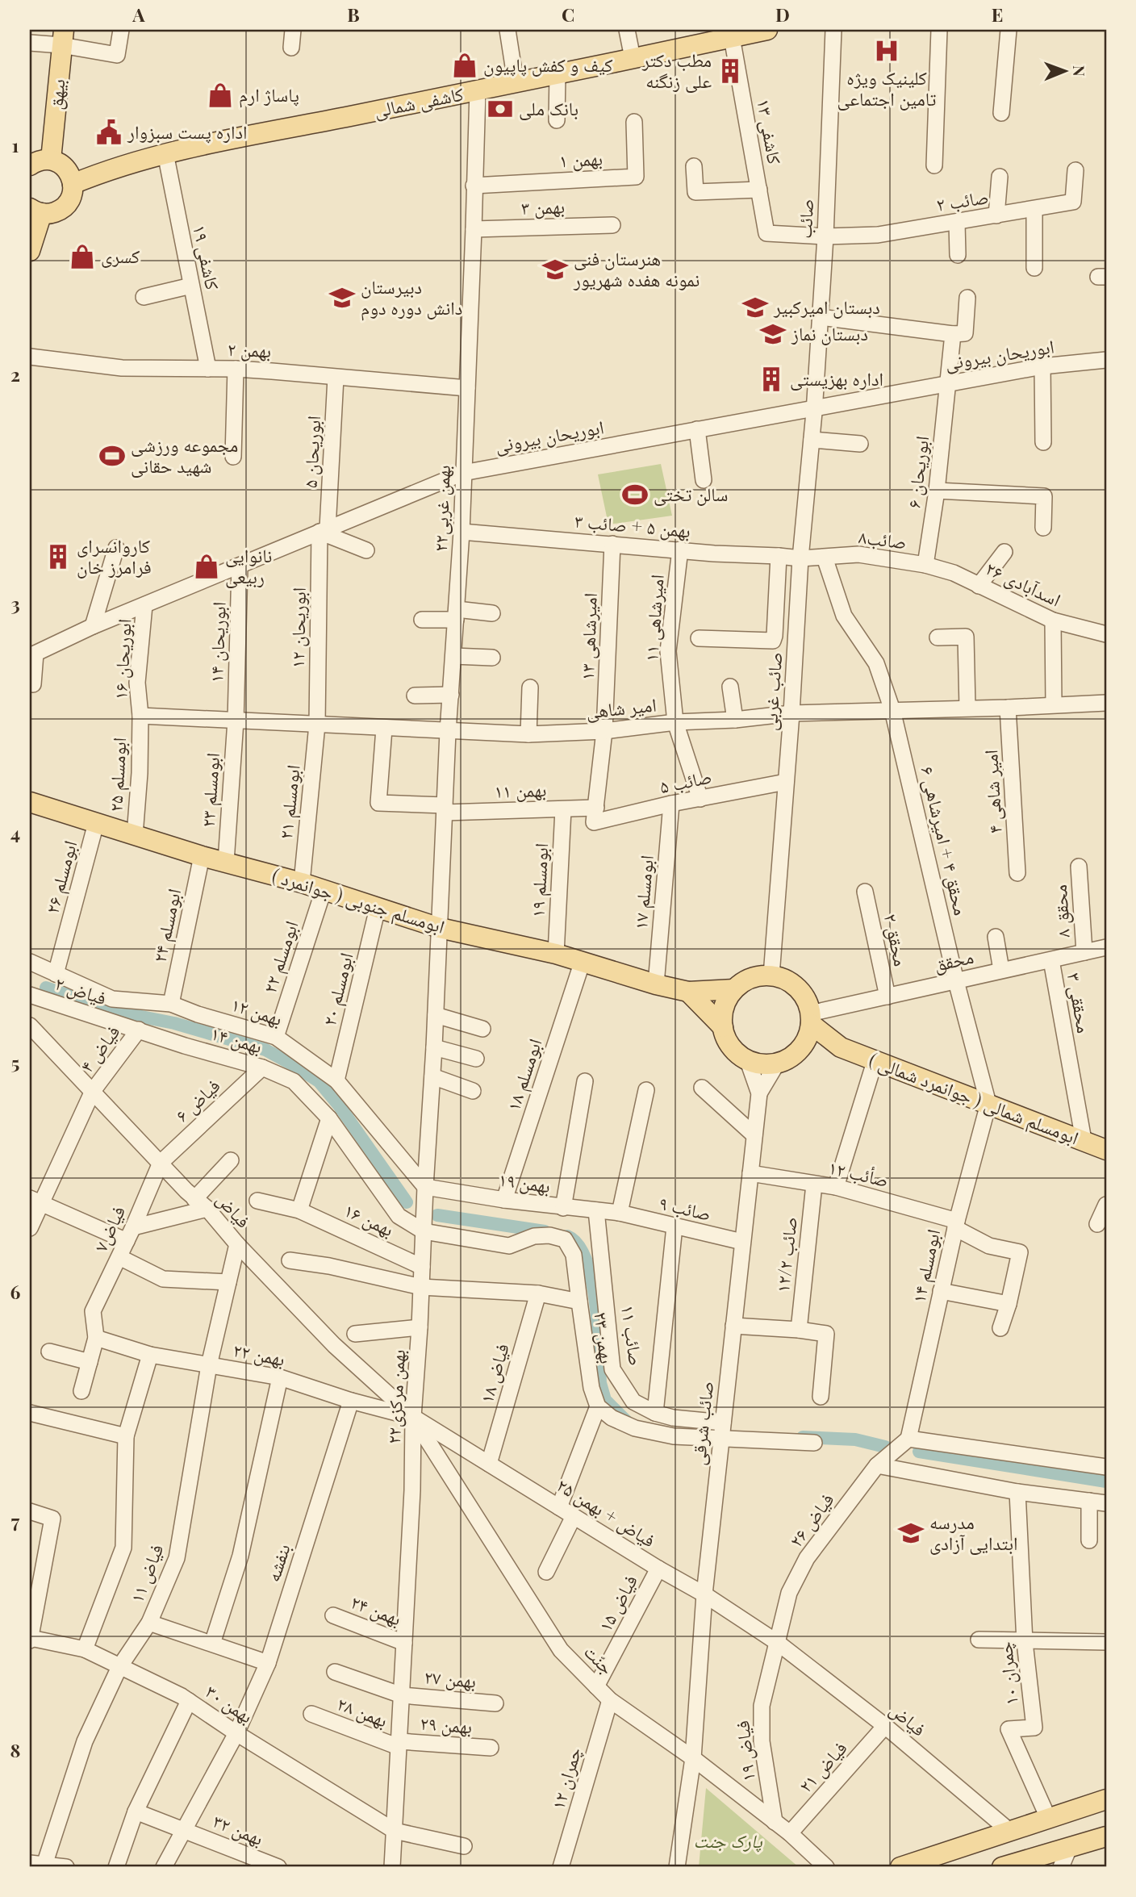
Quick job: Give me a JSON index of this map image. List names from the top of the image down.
{
  "streets": {
    "main road": [
      "بیهق",
      "کاشفی شمالی",
      "ابومسلم جنوبی ( جوانمرد )",
      "ابومسلم شمالی ( جوانمرد شمالی )"
    ],
    "street": [
      "کاشفی ۱۳",
      "بهمن ۱",
      "صائب ۲",
      "بهمن ۳",
      "صائب",
      "کاشفی ۱۹",
      "بهمن ۲",
      "ابوریحان بیرونی",
      "ابوریحان ۵",
      "ابوریحان ۶",
      "۲۲بهمن غربی",
      "بهمن ۵ + صائب ۳",
      "صائب۸",
      "اسدآبادی ۲۶",
      "امیرشاهی ۱۱",
      "ابوریحان ۱۲",
      "امیرشاهی ۱۳",
      "ابوریحان ۱۴",
      "ابوریحان ۱۶",
      "صائب غربی",
      "امیر شاهی",
      "ابومسلم ۲۵",
      "صائب ۵",
      "ابومسلم ۲۳",
      "بهمن ۱۱",
      "امیر شاهی ۴",
      "ابومسلم ۲۱",
      "محقق ۴ + امیرشاهی ۶",
      "ابومسلم ۲۶",
      "ابومسلم ۱۹",
      "ابومسلم ۱۷",
      "محقق ۸",
      "ابومسلم ۲۴",
      "محقق ۲",
      "ابومسلم ۲۲",
      "محقق",
      "ابومسلم ۲۰",
      "فیاض ۲",
      "محققی ۳",
      "بهمن ۱۲",
      "بهمن ۱۴",
      "فیاض ۴",
      "ابومسلم ۱۸",
      "فیاض ۶",
      "صأئب ۱۲",
      "بهمن ۱۹",
      "صائب ۹",
      "فیاض",
      "بهمن ۱۶",
      "فیاض۷",
      "صائب ۱۲/۲",
      "ابومسلم ۱۴",
      "صائب ۱۱",
      "بهمن ۲۳",
      "بهمن ۲۲",
      "فیاض ۱۸",
      "۲۲بهمن مرکزی",
      "صائب شرقی",
      "فیاض + بهمن ۲۵",
      "فیاض ۲۶",
      "بنفشه",
      "فیاض ۱۱",
      "فیاض ۱۵",
      "بهمن ۲۴",
      "جنّت",
      "چمران ۱۰",
      "بهمن ۲۷",
      "بهمن ۳۰",
      "بهمن ۲۸",
      "بهمن ۲۹",
      "فیاض ۱۹",
      "فیاض ۲۱",
      "چمران ۱۲",
      "بهمن ۳۲"
    ]
  },
  "crossings": [
    ["کاشفی شمالی", "کاشفی ۱۳"],
    ["کاشفی شمالی", "کاشفی ۱۹"],
    ["کاشفی شمالی", "۲۲بهمن غربی"],
    ["کاشفی ۱۳", "صائب ۲"],
    ["بهمن ۱", "۲۲بهمن غربی"],
    ["صائب ۲", "صائب"],
    ["بهمن ۳", "۲۲بهمن غربی"],
    ["صائب", "ابوریحان بیرونی"],
    ["صائب", "صائب غربی"],
    ["کاشفی ۱۹", "بهمن ۲"],
    ["بهمن ۲", "ابوریحان ۵"],
    ["بهمن ۲", "۲۲بهمن غربی"],
    ["ابوریحان بیرونی", "ابوریحان ۵"],
    ["ابوریحان بیرونی", "ابوریحان ۶"],
    ["ابوریحان بیرونی", "۲۲بهمن غربی"],
    ["ابوریحان بیرونی", "ابوریحان ۱۲"],
    ["ابوریحان بیرونی", "ابوریحان ۱۴"],
    ["ابوریحان بیرونی", "ابوریحان ۱۶"],
    ["ابوریحان بیرونی", "صائب غربی"],
    ["ابوریحان ۵", "ابوریحان ۱۲"],
    ["ابوریحان ۶", "صائب۸"],
    ["ابوریحان ۶", "اسدآبادی ۲۶"],
    ["۲۲بهمن غربی", "بهمن ۵ + صائب ۳"],
    ["۲۲بهمن غربی", "امیر شاهی"],
    ["۲۲بهمن غربی", "بهمن ۱۱"],
    ["۲۲بهمن غربی", "ابومسلم جنوبی ( جوانمرد )"],
    ["۲۲بهمن غربی", "۲۲بهمن مرکزی"],
    ["بهمن ۵ + صائب ۳", "صائب۸"],
    ["بهمن ۵ + صائب ۳", "امیرشاهی ۱۱"],
    ["بهمن ۵ + صائب ۳", "امیرشاهی ۱۳"],
    ["بهمن ۵ + صائب ۳", "صائب غربی"],
    ["صائب۸", "اسدآبادی ۲۶"],
    ["صائب۸", "صائب غربی"],
    ["صائب۸", "محقق ۴ + امیرشاهی ۶"],
    ["امیرشاهی ۱۱", "امیر شاهی"],
    ["امیرشاهی ۱۱", "صائب ۵"],
    ["ابوریحان ۱۲", "امیر شاهی"],
    ["ابوریحان ۱۲", "ابومسلم ۲۱"],
    ["امیرشاهی ۱۳", "امیر شاهی"],
    ["امیرشاهی ۱۳", "صائب ۵"],
    ["امیرشاهی ۱۳", "بهمن ۱۱"],
    ["ابوریحان ۱۴", "امیر شاهی"],
    ["ابوریحان ۱۴", "ابومسلم ۲۳"],
    ["ابوریحان ۱۶", "امیر شاهی"],
    ["ابوریحان ۱۶", "ابومسلم ۲۵"],
    ["صائب غربی", "امیر شاهی"],
    ["صائب غربی", "صائب ۵"],
    ["صائب غربی", "ابومسلم جنوبی ( جوانمرد )"],
    ["صائب غربی", "محقق"],
    ["امیر شاهی", "ابومسلم ۲۵"],
    ["امیر شاهی", "ابومسلم ۲۳"],
    ["امیر شاهی", "بهمن ۱۱"],
    ["امیر شاهی", "امیر شاهی ۴"],
    ["امیر شاهی", "ابومسلم ۲۱"],
    ["امیر شاهی", "محقق ۴ + امیرشاهی ۶"],
    ["ابومسلم ۲۵", "ابومسلم جنوبی ( جوانمرد )"],
    ["صائب ۵", "بهمن ۱۱"],
    ["صائب ۵", "ابومسلم ۱۷"],
    ["ابومسلم ۲۳", "ابومسلم جنوبی ( جوانمرد )"],
    ["بهمن ۱۱", "ابومسلم ۱۹"],
    ["ابومسلم ۲۱", "ابومسلم جنوبی ( جوانمرد )"],
    ["محقق ۴ + امیرشاهی ۶", "محقق"],
    ["محقق ۴ + امیرشاهی ۶", "ابومسلم شمالی ( جوانمرد شمالی )"],
    ["محقق ۴ + امیرشاهی ۶", "ابومسلم ۱۴"],
    ["ابومسلم ۲۶", "ابومسلم جنوبی ( جوانمرد )"],
    ["ابومسلم ۲۶", "بهمن ۱۲"],
    ["ابومسلم ۱۹", "ابومسلم جنوبی ( جوانمرد )"],
    ["ابومسلم ۱۷", "ابومسلم جنوبی ( جوانمرد )"],
    ["ابومسلم جنوبی ( جوانمرد )", "ابومسلم ۲۴"],
    ["ابومسلم جنوبی ( جوانمرد )", "ابومسلم ۲۲"],
    ["ابومسلم جنوبی ( جوانمرد )", "محقق"],
    ["ابومسلم جنوبی ( جوانمرد )", "ابومسلم ۲۰"],
    ["ابومسلم جنوبی ( جوانمرد )", "ابومسلم ۱۸"],
    ["ابومسلم جنوبی ( جوانمرد )", "۲۲بهمن مرکزی"],
    ["محقق ۸", "محقق"],
    ["ابومسلم ۲۴", "بهمن ۱۲"],
    ["محقق ۲", "محقق"],
    ["ابومسلم ۲۲", "بهمن ۱۲"],
    ["محقق", "محققی ۳"],
    ["ابومسلم ۲۰", "بهمن ۱۲"],
    ["فیاض ۲", "بهمن ۱۴"],
    ["محققی ۳", "ابومسلم شمالی ( جوانمرد شمالی )"],
    ["بهمن ۱۲", "بهمن ۱۹"],
    ["بهمن ۱۲", "۲۲بهمن مرکزی"],
    ["بهمن ۱۴", "فیاض ۴"],
    ["بهمن ۱۴", "فیاض ۶"],
    ["بهمن ۱۴", "۲۲بهمن مرکزی"],
    ["فیاض ۴", "فیاض"],
    ["ابومسلم ۱۸", "بهمن ۱۹"],
    ["ابومسلم شمالی ( جوانمرد شمالی )", "ابومسلم ۱۴"],
    ["فیاض ۶", "فیاض"],
    ["فیاض ۶", "فیاض۷"],
    ["صأئب ۱۲", "صائب ۱۲/۲"],
    ["صأئب ۱۲", "ابومسلم ۱۴"],
    ["صأئب ۱۲", "صائب شرقی"],
    ["بهمن ۱۹", "صائب ۹"],
    ["بهمن ۱۹", "صائب ۱۱"],
    ["بهمن ۱۹", "۲۲بهمن مرکزی"],
    ["صائب ۹", "صائب شرقی"],
    ["فیاض", "فیاض۷"],
    ["فیاض", "بهمن ۲۲"],
    ["فیاض", "۲۲بهمن مرکزی"],
    ["فیاض", "فیاض + بهمن ۲۵"],
    ["فیاض", "فیاض ۲۶"],
    ["فیاض", "فیاض ۱۱"],
    ["فیاض", "جنّت"],
    ["فیاض", "فیاض ۱۹"],
    ["فیاض", "فیاض ۲۱"],
    ["بهمن ۱۶", "۲۲بهمن مرکزی"],
    ["فیاض۷", "بهمن ۲۲"],
    ["ابومسلم ۱۴", "فیاض ۲۶"],
    ["صائب ۱۱", "صائب شرقی"],
    ["بهمن ۲۳", "فیاض ۱۸"],
    ["بهمن ۲۳", "۲۲بهمن مرکزی"],
    ["بهمن ۲۲", "۲۲بهمن مرکزی"],
    ["بهمن ۲۲", "فیاض + بهمن ۲۵"],
    ["بهمن ۲۲", "بنفشه"],
    ["بهمن ۲۲", "فیاض ۱۱"],
    ["بهمن ۲۲", "جنّت"],
    ["فیاض ۱۸", "فیاض + بهمن ۲۵"],
    ["۲۲بهمن مرکزی", "فیاض + بهمن ۲۵"],
    ["۲۲بهمن مرکزی", "بهمن ۲۴"],
    ["۲۲بهمن مرکزی", "جنّت"],
    ["۲۲بهمن مرکزی", "بهمن ۲۷"],
    ["۲۲بهمن مرکزی", "بهمن ۳۰"],
    ["۲۲بهمن مرکزی", "بهمن ۲۸"],
    ["۲۲بهمن مرکزی", "بهمن ۲۹"],
    ["صائب شرقی", "فیاض + بهمن ۲۵"],
    ["صائب شرقی", "جنّت"],
    ["فیاض + بهمن ۲۵", "فیاض ۲۶"],
    ["فیاض + بهمن ۲۵", "فیاض ۱۵"],
    ["فیاض + بهمن ۲۵", "جنّت"],
    ["فیاض + بهمن ۲۵", "فیاض ۱۹"],
    ["فیاض ۲۶", "فیاض ۱۹"],
    ["بنفشه", "بهمن ۳۰"],
    ["بنفشه", "بهمن ۳۲"],
    ["فیاض ۱۱", "بهمن ۳۰"],
    ["فیاض ۱۵", "جنّت"],
    ["جنّت", "فیاض ۱۹"],
    ["جنّت", "فیاض ۲۱"],
    ["جنّت", "چمران ۱۲"],
    ["بهمن ۲۸", "بهمن ۲۹"]
  ],
  "parks": ["پارک جنت"],
  "places": {
    "hospital": ["کلینیک ویژه تامین اجتماعی"],
    "shop": [
      "کیف و کفش پاپیون",
      "پاساژ ارم",
      "کسری",
      "نانوایی ربیعی"
    ],
    "building": ["مطب دکتر علی زنگنه", "اداره بهزیستی", "کاروانسرای فرامرز خان"],
    "bank": ["بانک ملی"],
    "public building": ["اداره پست سبزوار"],
    "school or university": [
      "هنرستان فنی نمونه هفده شهریور",
      "دبیرستان دانش دوره دوم",
      "دبستان امیرکبیر",
      "دبستان نماز",
      "مدرسه ابتدایی آزادی"
    ],
    "sports": ["مجموعه ورزشی شهید حقانی", "سالن تختی"]
  },
  "north": "right",
  "grid": {
    "columns": [
      "A",
      "B",
      "C",
      "D",
      "E"
    ],
    "rows": [
      "1",
      "2",
      "3",
      "4",
      "5",
      "6",
      "7",
      "8"
    ]
  }
}
